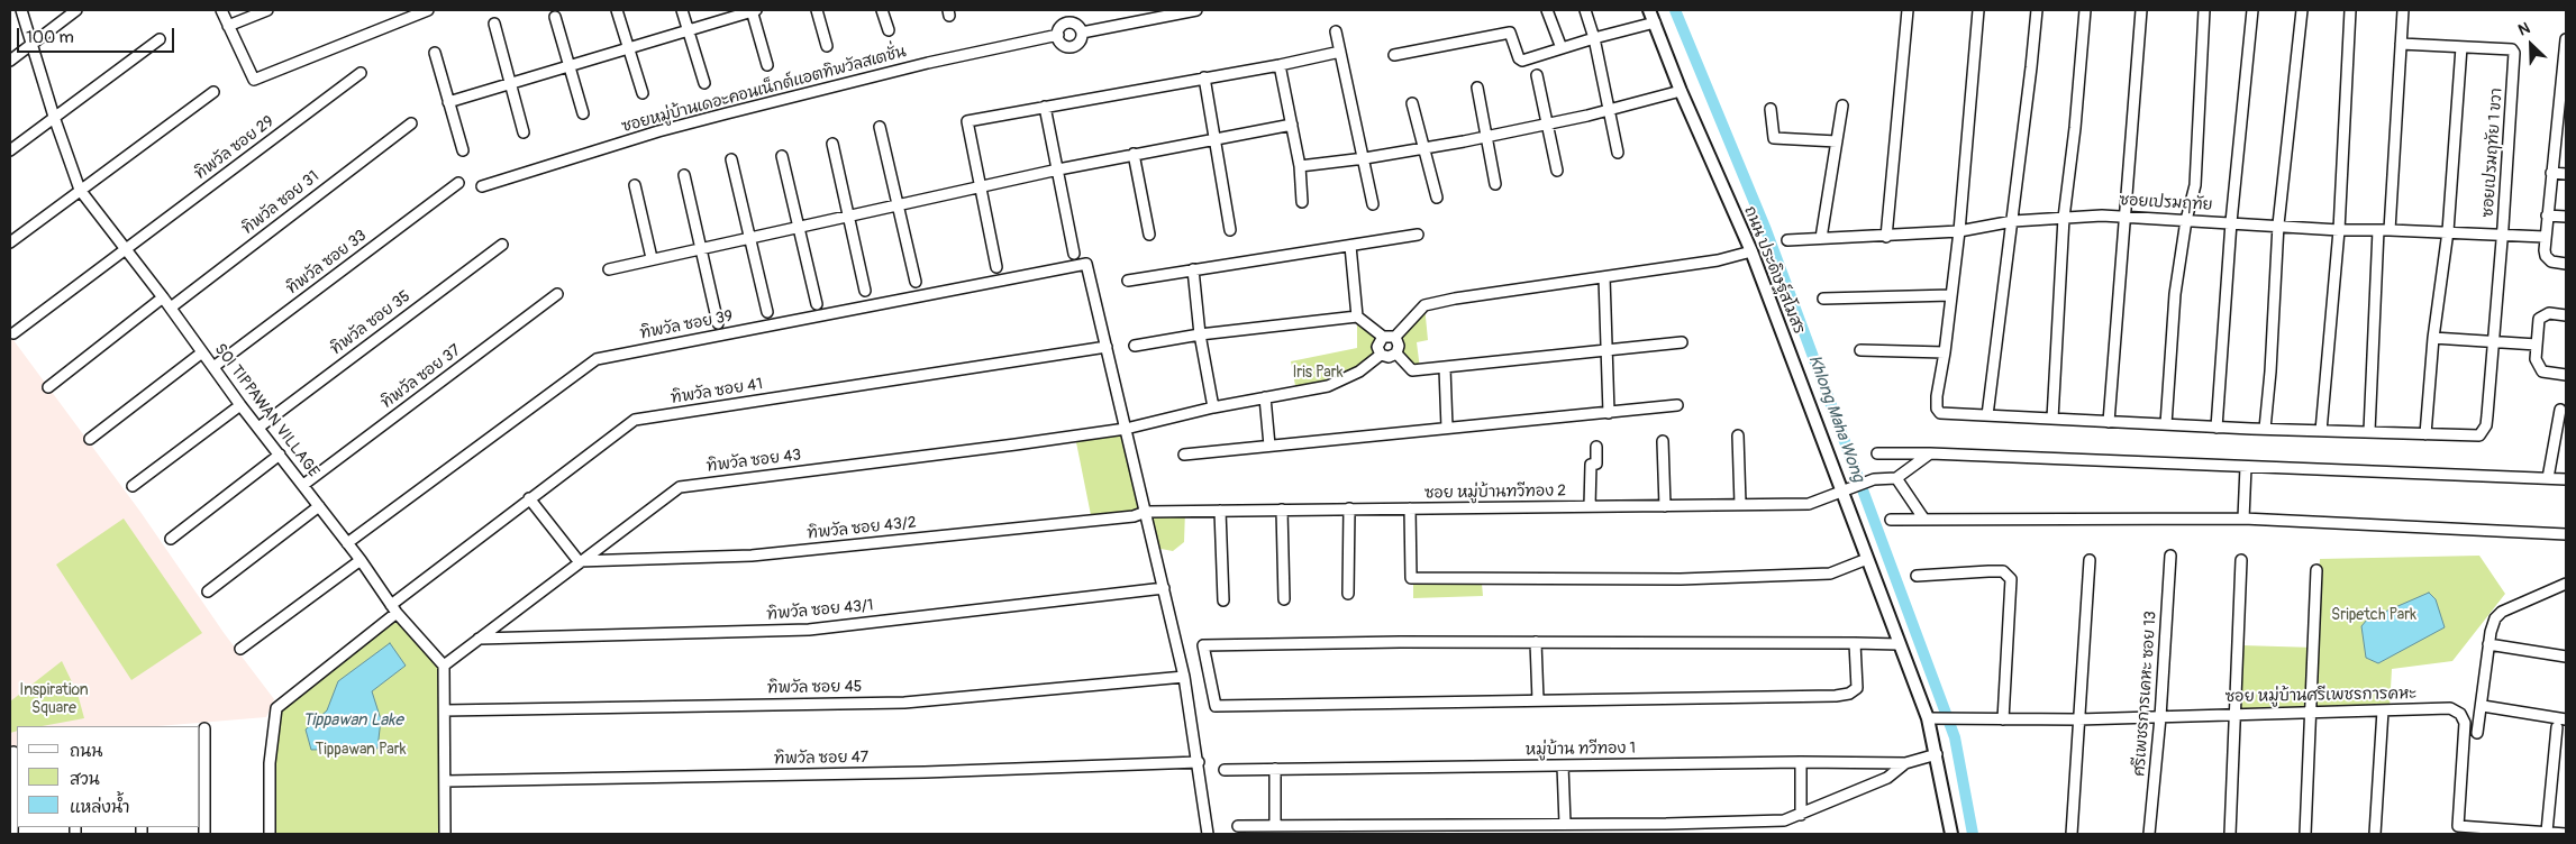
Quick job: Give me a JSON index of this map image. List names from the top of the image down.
{
  "streets": {
    "street": [
      "ซอยหมู่บ้านเดอะคอนเน็กต์แอตทิพวัลสเตชั่น",
      "ทิพวัล ซอย 29",
      "ซอยเปรมฤทัย 1 ขวา",
      "ทิพวัล ซอย 31",
      "ซอยเปรมฤทัย",
      "ทิพวัล ซอย 33",
      "ถนน ประดิษฐ์สโมสร",
      "ทิพวัล ซอย 35",
      "ทิพวัล ซอย 39",
      "ทิพวัล ซอย 37",
      "ทิพวัล ซอย 41",
      "SOI TIPPAWAN VILLAGE",
      "ทิพวัล ซอย 43",
      "ซอย หมู่บ้านทวีทอง 2",
      "ทิพวัล ซอย 43/2",
      "ทิพวัล ซอย 43/1",
      "ทิพวัล ซอย 45",
      "ศรีเพชรการเคหะ ซอย 13",
      "ซอย หมู่บ้านศรีเพชรการคหะ",
      "หมู่บ้าน ทวีทอง 1",
      "ทิพวัล ซอย 47"
    ]
  },
  "crossings": [
    ["ทิพวัล ซอย 29", "SOI TIPPAWAN VILLAGE"],
    ["ซอยเปรมฤทัย 1 ขวา", "ซอยเปรมฤทัย"],
    ["ทิพวัล ซอย 31", "SOI TIPPAWAN VILLAGE"],
    ["ทิพวัล ซอย 33", "SOI TIPPAWAN VILLAGE"],
    ["ถนน ประดิษฐ์สโมสร", "ซอย หมู่บ้านทวีทอง 2"],
    ["ถนน ประดิษฐ์สโมสร", "ซอย หมู่บ้านศรีเพชรการคหะ"],
    ["ถนน ประดิษฐ์สโมสร", "หมู่บ้าน ทวีทอง 1"],
    ["ทิพวัล ซอย 35", "SOI TIPPAWAN VILLAGE"],
    ["ทิพวัล ซอย 39", "ทิพวัล ซอย 41"],
    ["ทิพวัล ซอย 39", "SOI TIPPAWAN VILLAGE"],
    ["ทิพวัล ซอย 37", "SOI TIPPAWAN VILLAGE"],
    ["ทิพวัล ซอย 41", "SOI TIPPAWAN VILLAGE"],
    ["SOI TIPPAWAN VILLAGE", "ทิพวัล ซอย 43"],
    ["ทิพวัล ซอย 43", "ทิพวัล ซอย 43/2"],
    ["ทิพวัล ซอย 43", "ทิพวัล ซอย 43/1"],
    ["ซอย หมู่บ้านทวีทอง 2", "ทิพวัล ซอย 43/2"],
    ["ศรีเพชรการเคหะ ซอย 13", "ซอย หมู่บ้านศรีเพชรการคหะ"]
  ],
  "water": ["Khlong Maha Wong", "Tippawan Lake"],
  "parks": [
    "Iris Park",
    "Sripetch Park",
    "Inspiration Square",
    "Tippawan Park"
  ],
  "legend": ["ถนน", "สวน", "แหล่งน้ำ"],
  "scale_bar": "100 m",
  "north": "top left"
}
